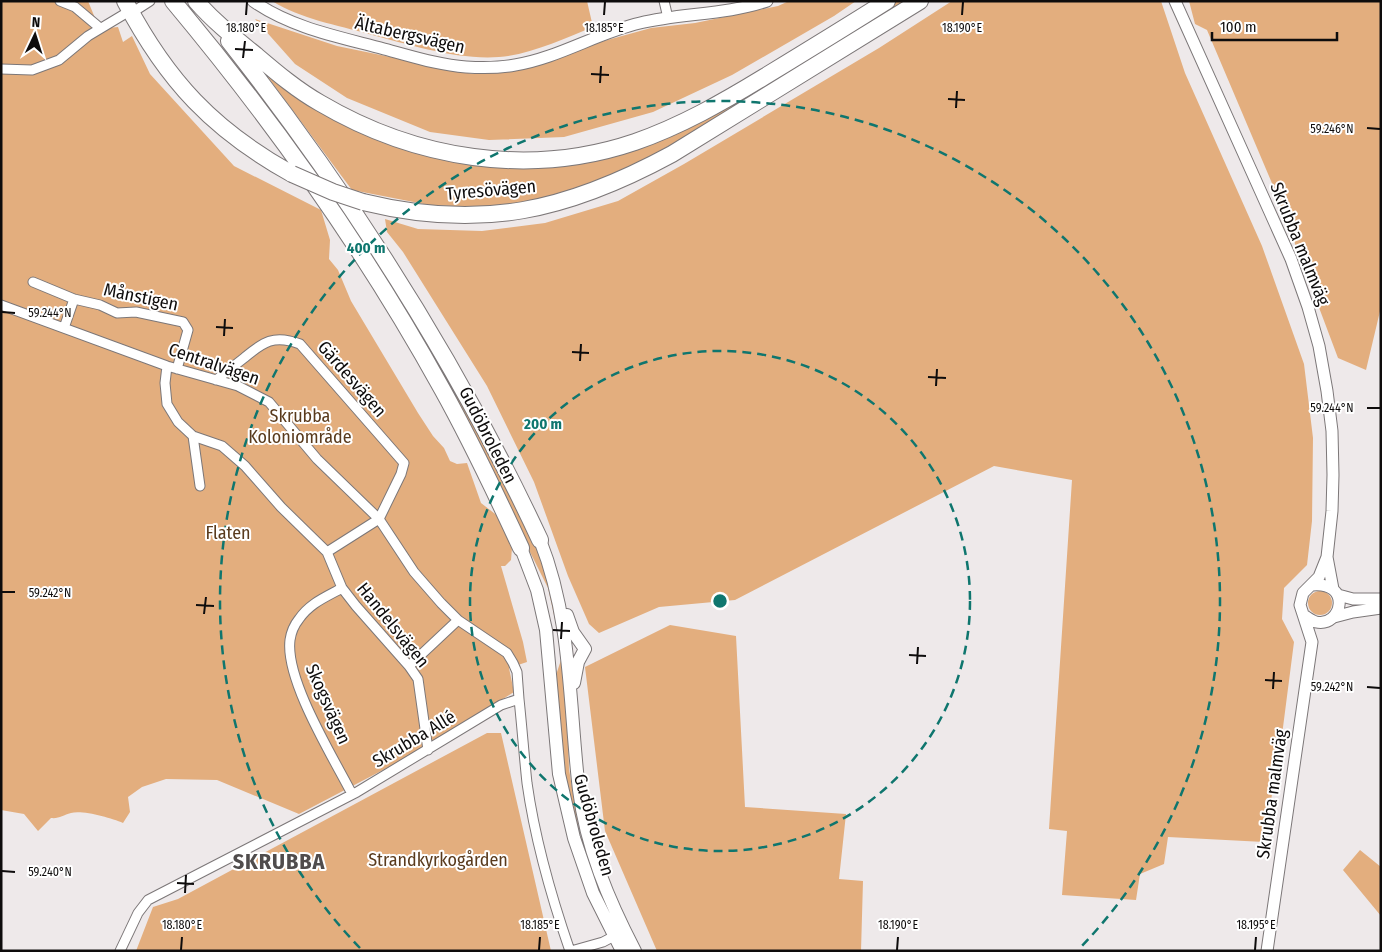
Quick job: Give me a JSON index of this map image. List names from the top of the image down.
{
  "streets": {
    "highway": ["Tyresövägen", "Gudöbroleden"],
    "street": [
      "Ältabergsvägen",
      "Skrubba malmväg",
      "Månstigen",
      "Centralvägen",
      "Gärdesvägen",
      "Handelsvägen",
      "Skogsvägen",
      "Skrubba Allé"
    ]
  },
  "crossings": [
    ["Tyresövägen", "Gudöbroleden"],
    ["Månstigen", "Centralvägen"],
    ["Centralvägen", "Gärdesvägen"],
    ["Centralvägen", "Skrubba Allé"],
    ["Handelsvägen", "Skogsvägen"],
    ["Handelsvägen", "Skrubba Allé"],
    ["Skogsvägen", "Skrubba Allé"]
  ],
  "districts": ["SKRUBBA"],
  "parks": ["Skrubba Koloniområde", "Flaten", "Strandkyrkogården"],
  "scale_bar": "100 m",
  "north": "top",
  "coordinates": [
    "18.180°E",
    "18.185°E",
    "18.190°E",
    "59.246°N",
    "59.244°N",
    "59.242°N",
    "59.240°N",
    "18.195°E"
  ],
  "rings": ["400 m", "200 m"]
}
